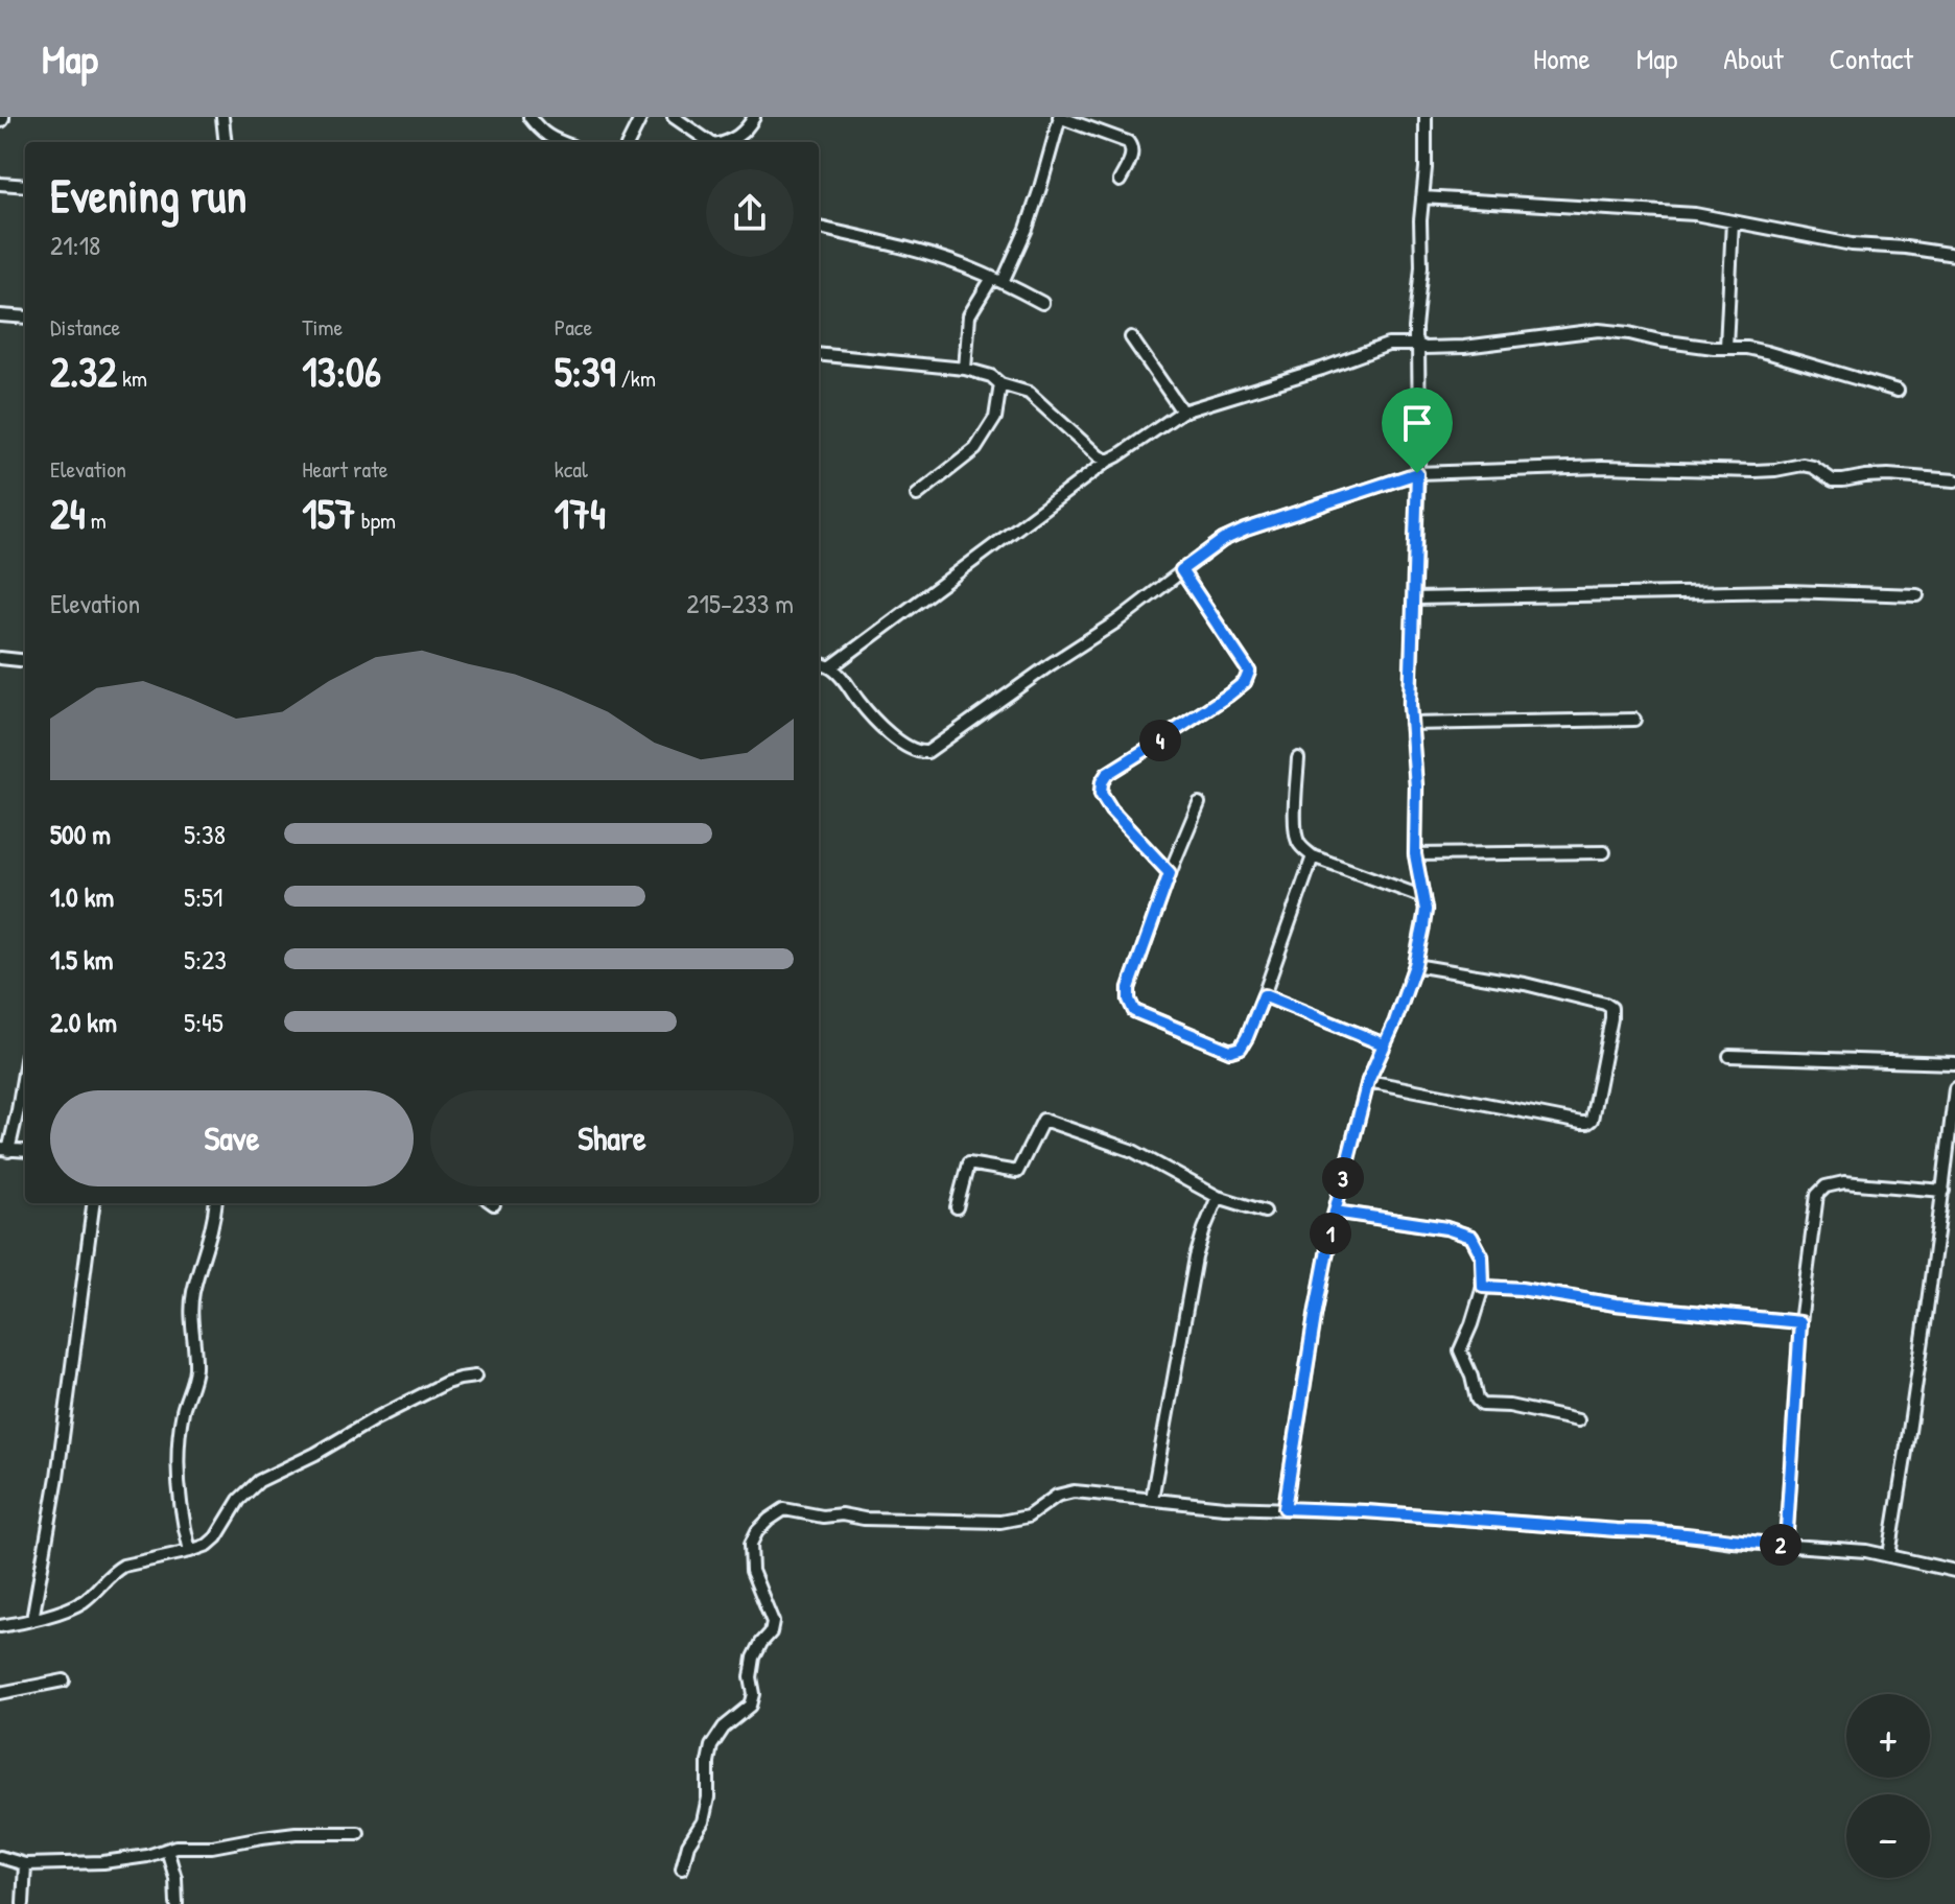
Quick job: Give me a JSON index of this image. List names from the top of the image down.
{
  "page": {
    "header": "Map",
    "nav": [
      "Home",
      "Map",
      "About",
      "Contact"
    ],
    "heading": ["Evening run", "21:18"],
    "stats": [
      ["Distance", "2.32 km"],
      ["Time", "13:06"],
      ["Pace", "5:39 /km"],
      ["Elevation", "24 m"],
      ["Heart rate", "157 bpm"],
      ["kcal", "174"]
    ],
    "chart": ["Elevation", "215–233 m"],
    "pins": [
      "4",
      "3",
      "1",
      "2"
    ],
    "list": [
      {
        "name": "500 m",
        "note": "5:38"
      },
      {
        "name": "1.0 km",
        "note": "5:51"
      },
      {
        "name": "1.5 km",
        "note": "5:23"
      },
      {
        "name": "2.0 km",
        "note": "5:45"
      }
    ],
    "buttons": ["Save", "Share"],
    "map_buttons": ["+", "−"]
  }
}
